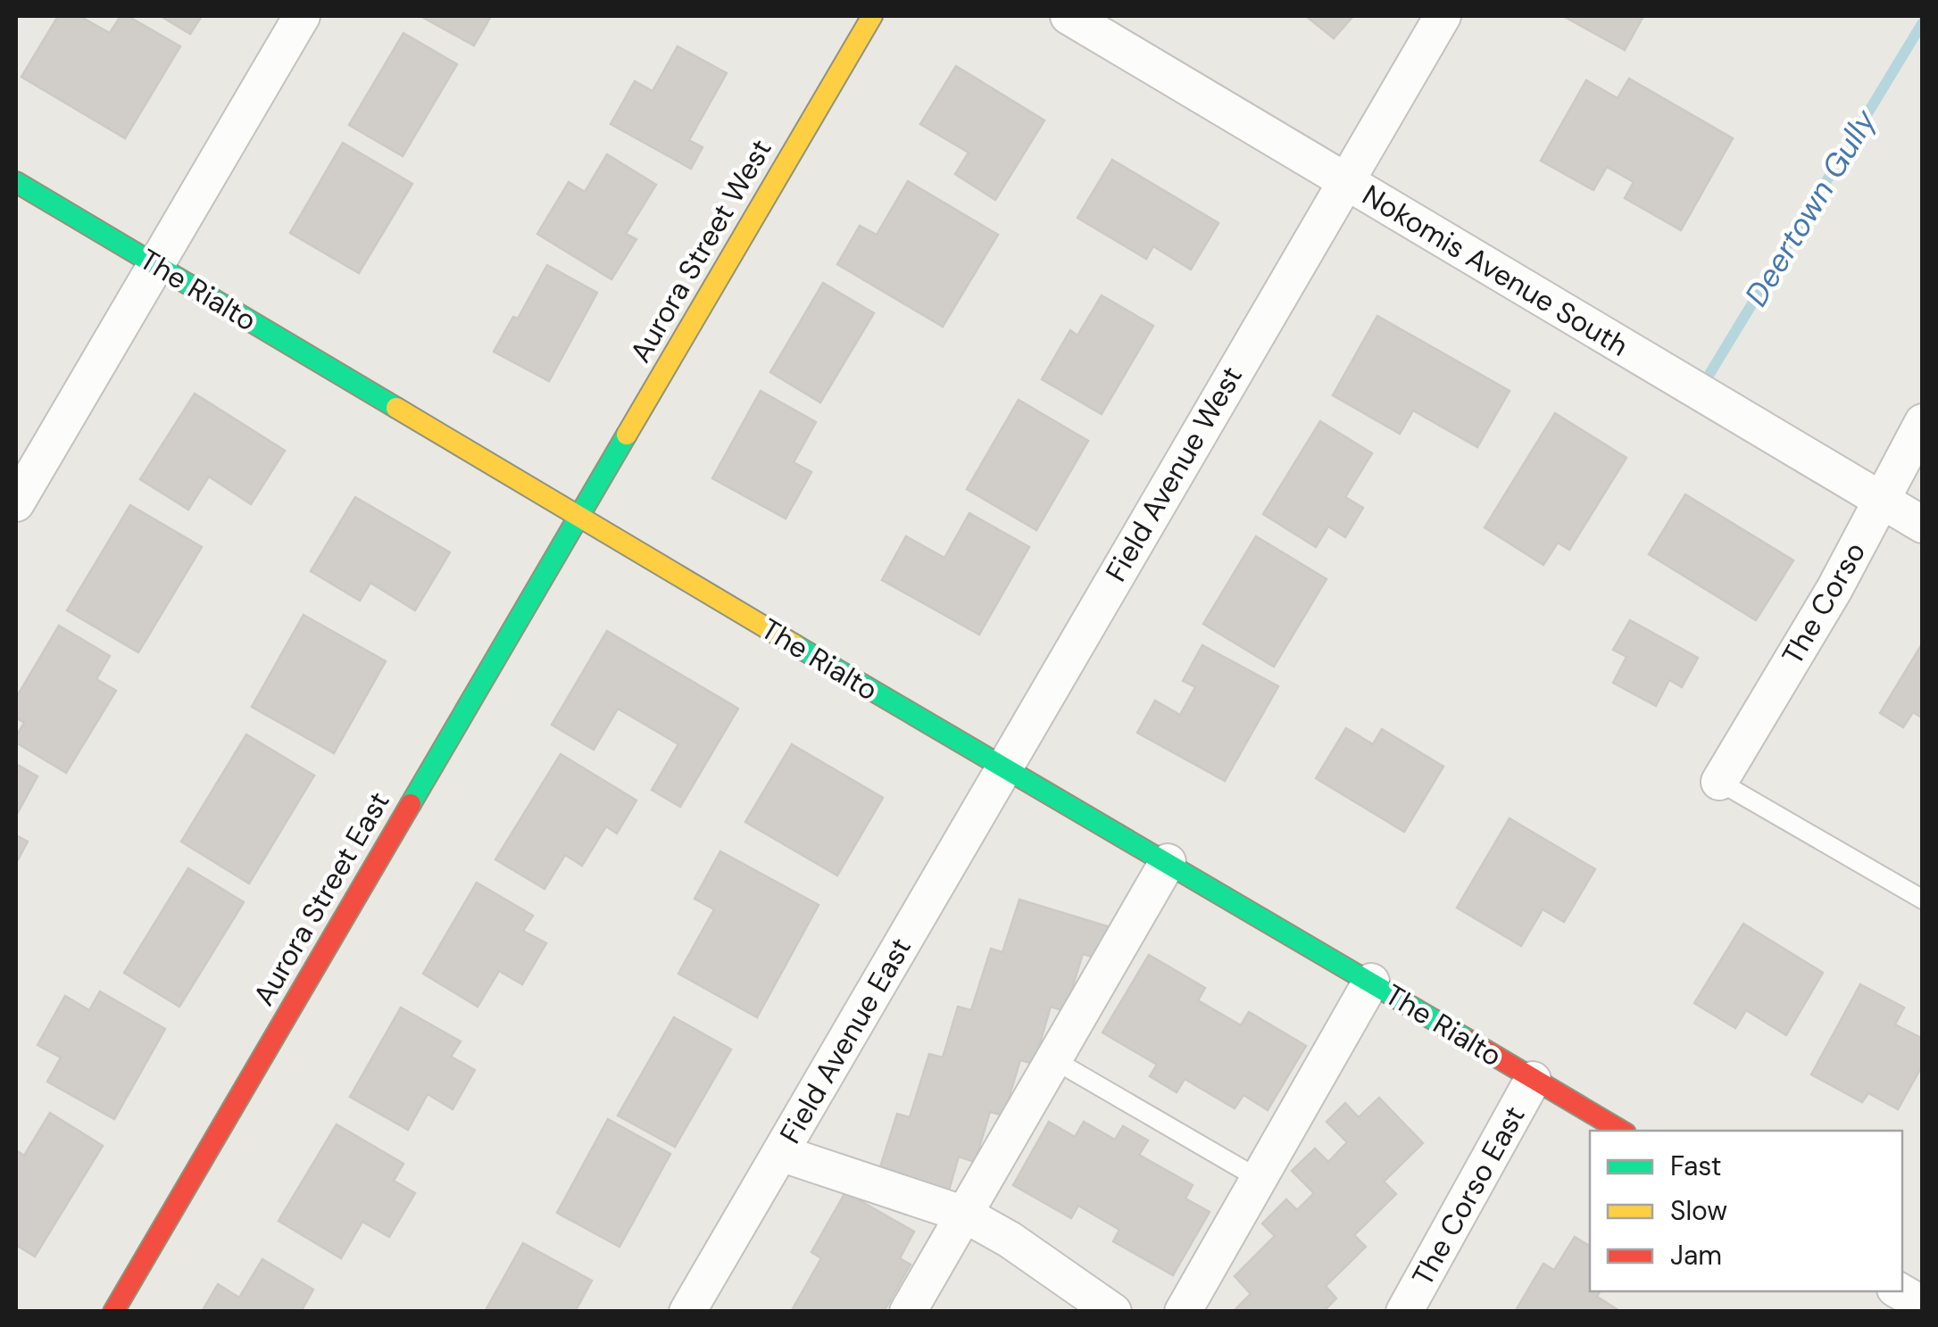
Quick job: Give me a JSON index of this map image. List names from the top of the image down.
{
  "streets": {
    "street": [
      "Aurora Street West",
      "Nokomis Avenue South",
      "The Rialto",
      "Field Avenue West",
      "The Corso",
      "Aurora Street East",
      "Field Avenue East",
      "The Corso East"
    ]
  },
  "crossings": [
    ["Aurora Street West", "The Rialto"],
    ["Aurora Street West", "Aurora Street East"],
    ["Nokomis Avenue South", "Field Avenue West"],
    ["Nokomis Avenue South", "The Corso"],
    ["The Rialto", "Field Avenue West"],
    ["The Rialto", "Aurora Street East"],
    ["The Rialto", "Field Avenue East"],
    ["The Rialto", "The Corso East"],
    ["Field Avenue West", "Field Avenue East"]
  ],
  "water": ["Deertown Gully"],
  "legend": ["Fast", "Slow", "Jam"]
}
